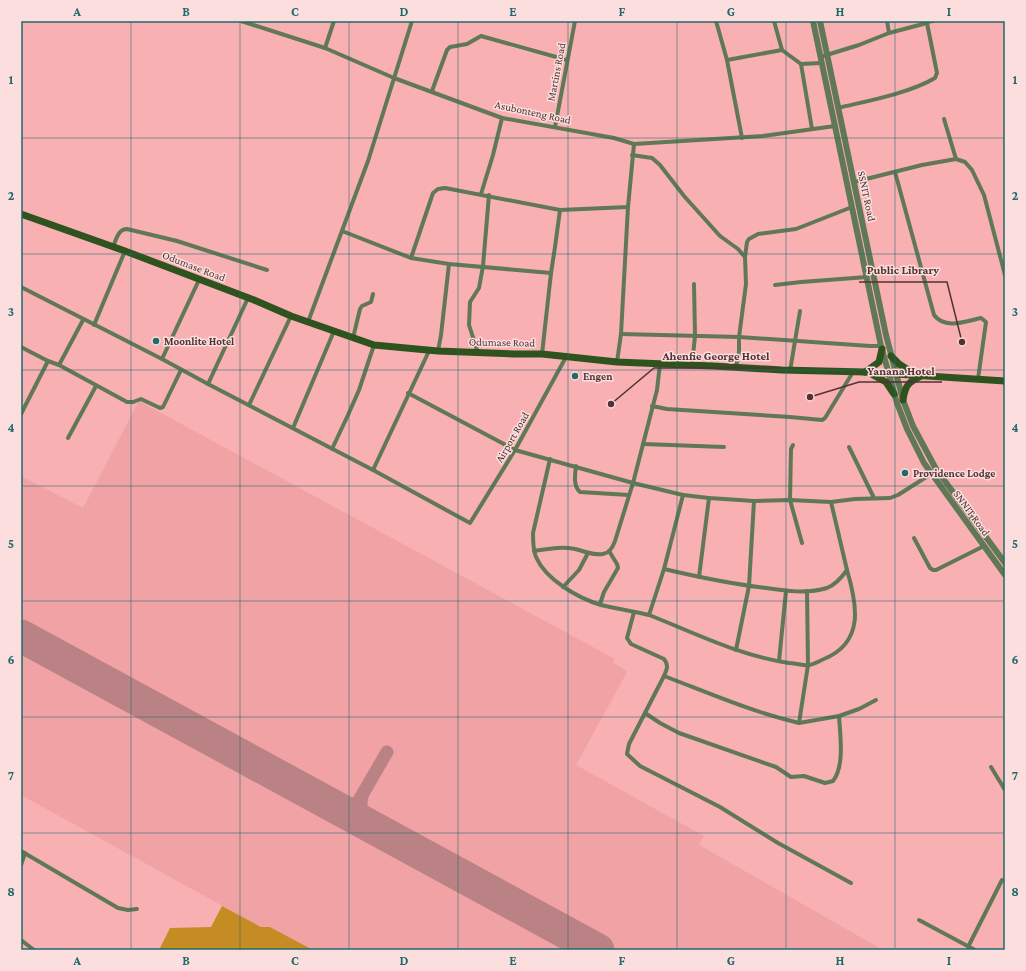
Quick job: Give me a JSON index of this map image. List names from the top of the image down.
{
  "streets": {
    "main road": ["Odumase Road"],
    "street": [
      "Martins Road",
      "Asubonteng Road",
      "SSNIT Road",
      "Airport Road",
      "SNNIT Road"
    ]
  },
  "crossings": [
    ["Martins Road", "Asubonteng Road"],
    ["Asubonteng Road", "SSNIT Road"],
    ["SSNIT Road", "Odumase Road"],
    ["SSNIT Road", "SNNIT Road"],
    ["Odumase Road", "Airport Road"],
    ["Odumase Road", "SNNIT Road"]
  ],
  "places": [
    "Moonlite Hotel",
    "Public Library",
    "Engen",
    "Yanana Hotel",
    "Ahenfie George Hotel",
    "Providence Lodge"
  ],
  "grid": {
    "columns": [
      "A",
      "B",
      "C",
      "D",
      "E",
      "F",
      "G",
      "H",
      "I"
    ],
    "rows": [
      "1",
      "2",
      "3",
      "4",
      "5",
      "6",
      "7",
      "8"
    ]
  }
}
